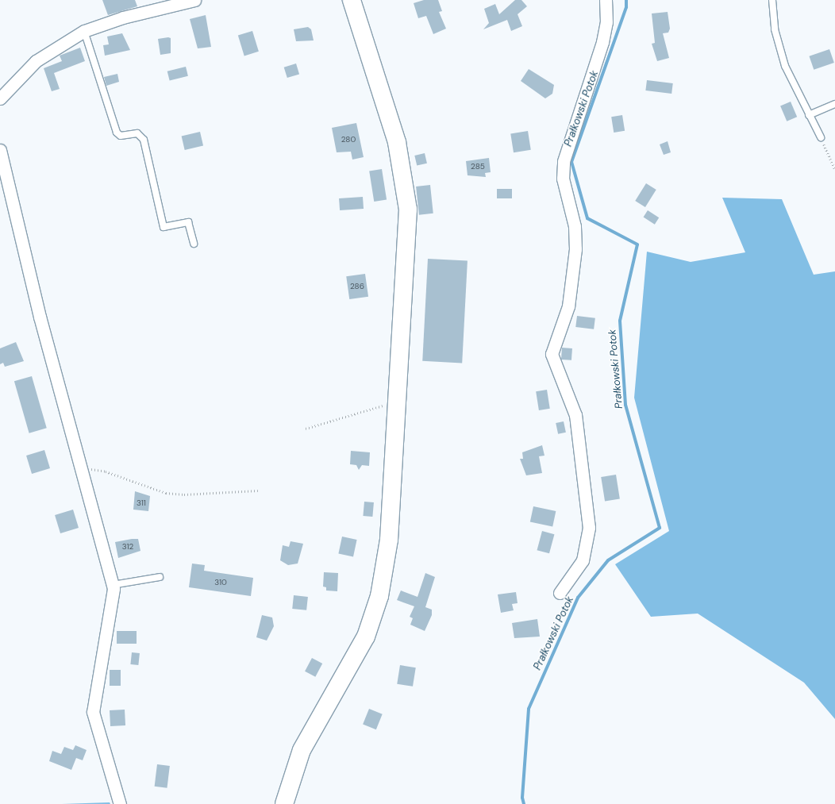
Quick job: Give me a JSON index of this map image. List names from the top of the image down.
{
  "water": ["Prałkowski Potok"],
  "house_numbers": [
    "280",
    "285",
    "286",
    "311",
    "312",
    "310"
  ]
}
